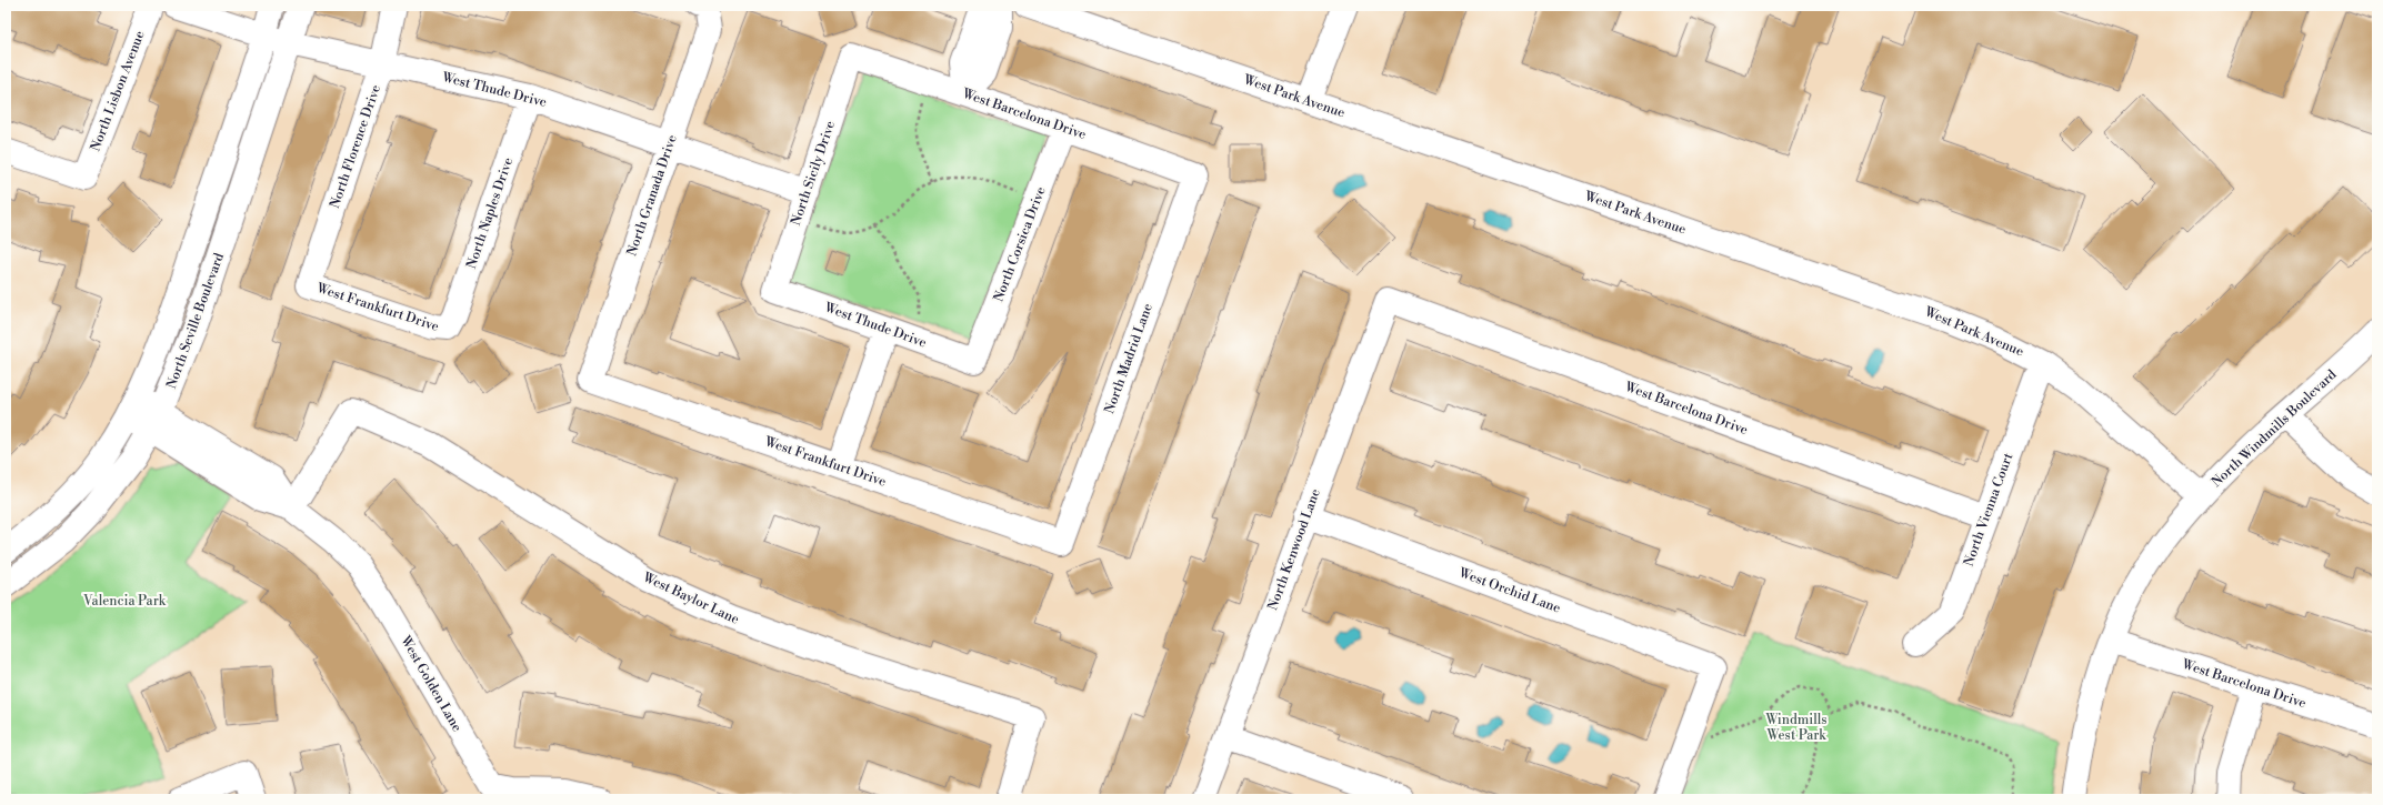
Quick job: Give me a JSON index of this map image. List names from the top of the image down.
{
  "streets": {
    "street": [
      "West Thude Drive",
      "North Lisbon Avenue",
      "West Park Avenue",
      "West Barcelona Drive",
      "North Florence Drive",
      "North Sicily Drive",
      "North Granada Drive",
      "North Naples Drive",
      "North Corsica Drive",
      "West Frankfurt Drive",
      "North Seville Boulevard",
      "North Madrid Lane",
      "North Windmills Boulevard",
      "North Vienna Court",
      "North Kenwood Lane",
      "West Orchid Lane",
      "West Baylor Lane",
      "West Golden Lane"
    ]
  },
  "crossings": [
    ["West Thude Drive", "North Florence Drive"],
    ["West Thude Drive", "North Sicily Drive"],
    ["West Thude Drive", "North Granada Drive"],
    ["West Thude Drive", "North Naples Drive"],
    ["West Thude Drive", "North Corsica Drive"],
    ["West Thude Drive", "North Seville Boulevard"],
    ["West Park Avenue", "North Windmills Boulevard"],
    ["West Park Avenue", "North Vienna Court"],
    ["West Barcelona Drive", "North Sicily Drive"],
    ["West Barcelona Drive", "North Corsica Drive"],
    ["West Barcelona Drive", "North Madrid Lane"],
    ["West Barcelona Drive", "North Windmills Boulevard"],
    ["West Barcelona Drive", "North Vienna Court"],
    ["West Barcelona Drive", "North Kenwood Lane"],
    ["North Florence Drive", "West Frankfurt Drive"],
    ["North Granada Drive", "West Frankfurt Drive"],
    ["North Naples Drive", "West Frankfurt Drive"],
    ["West Frankfurt Drive", "North Madrid Lane"],
    ["North Seville Boulevard", "West Golden Lane"],
    ["North Kenwood Lane", "West Orchid Lane"],
    ["West Baylor Lane", "West Golden Lane"]
  ],
  "parks": ["Valencia Park", "Windmills West Park"]
}
